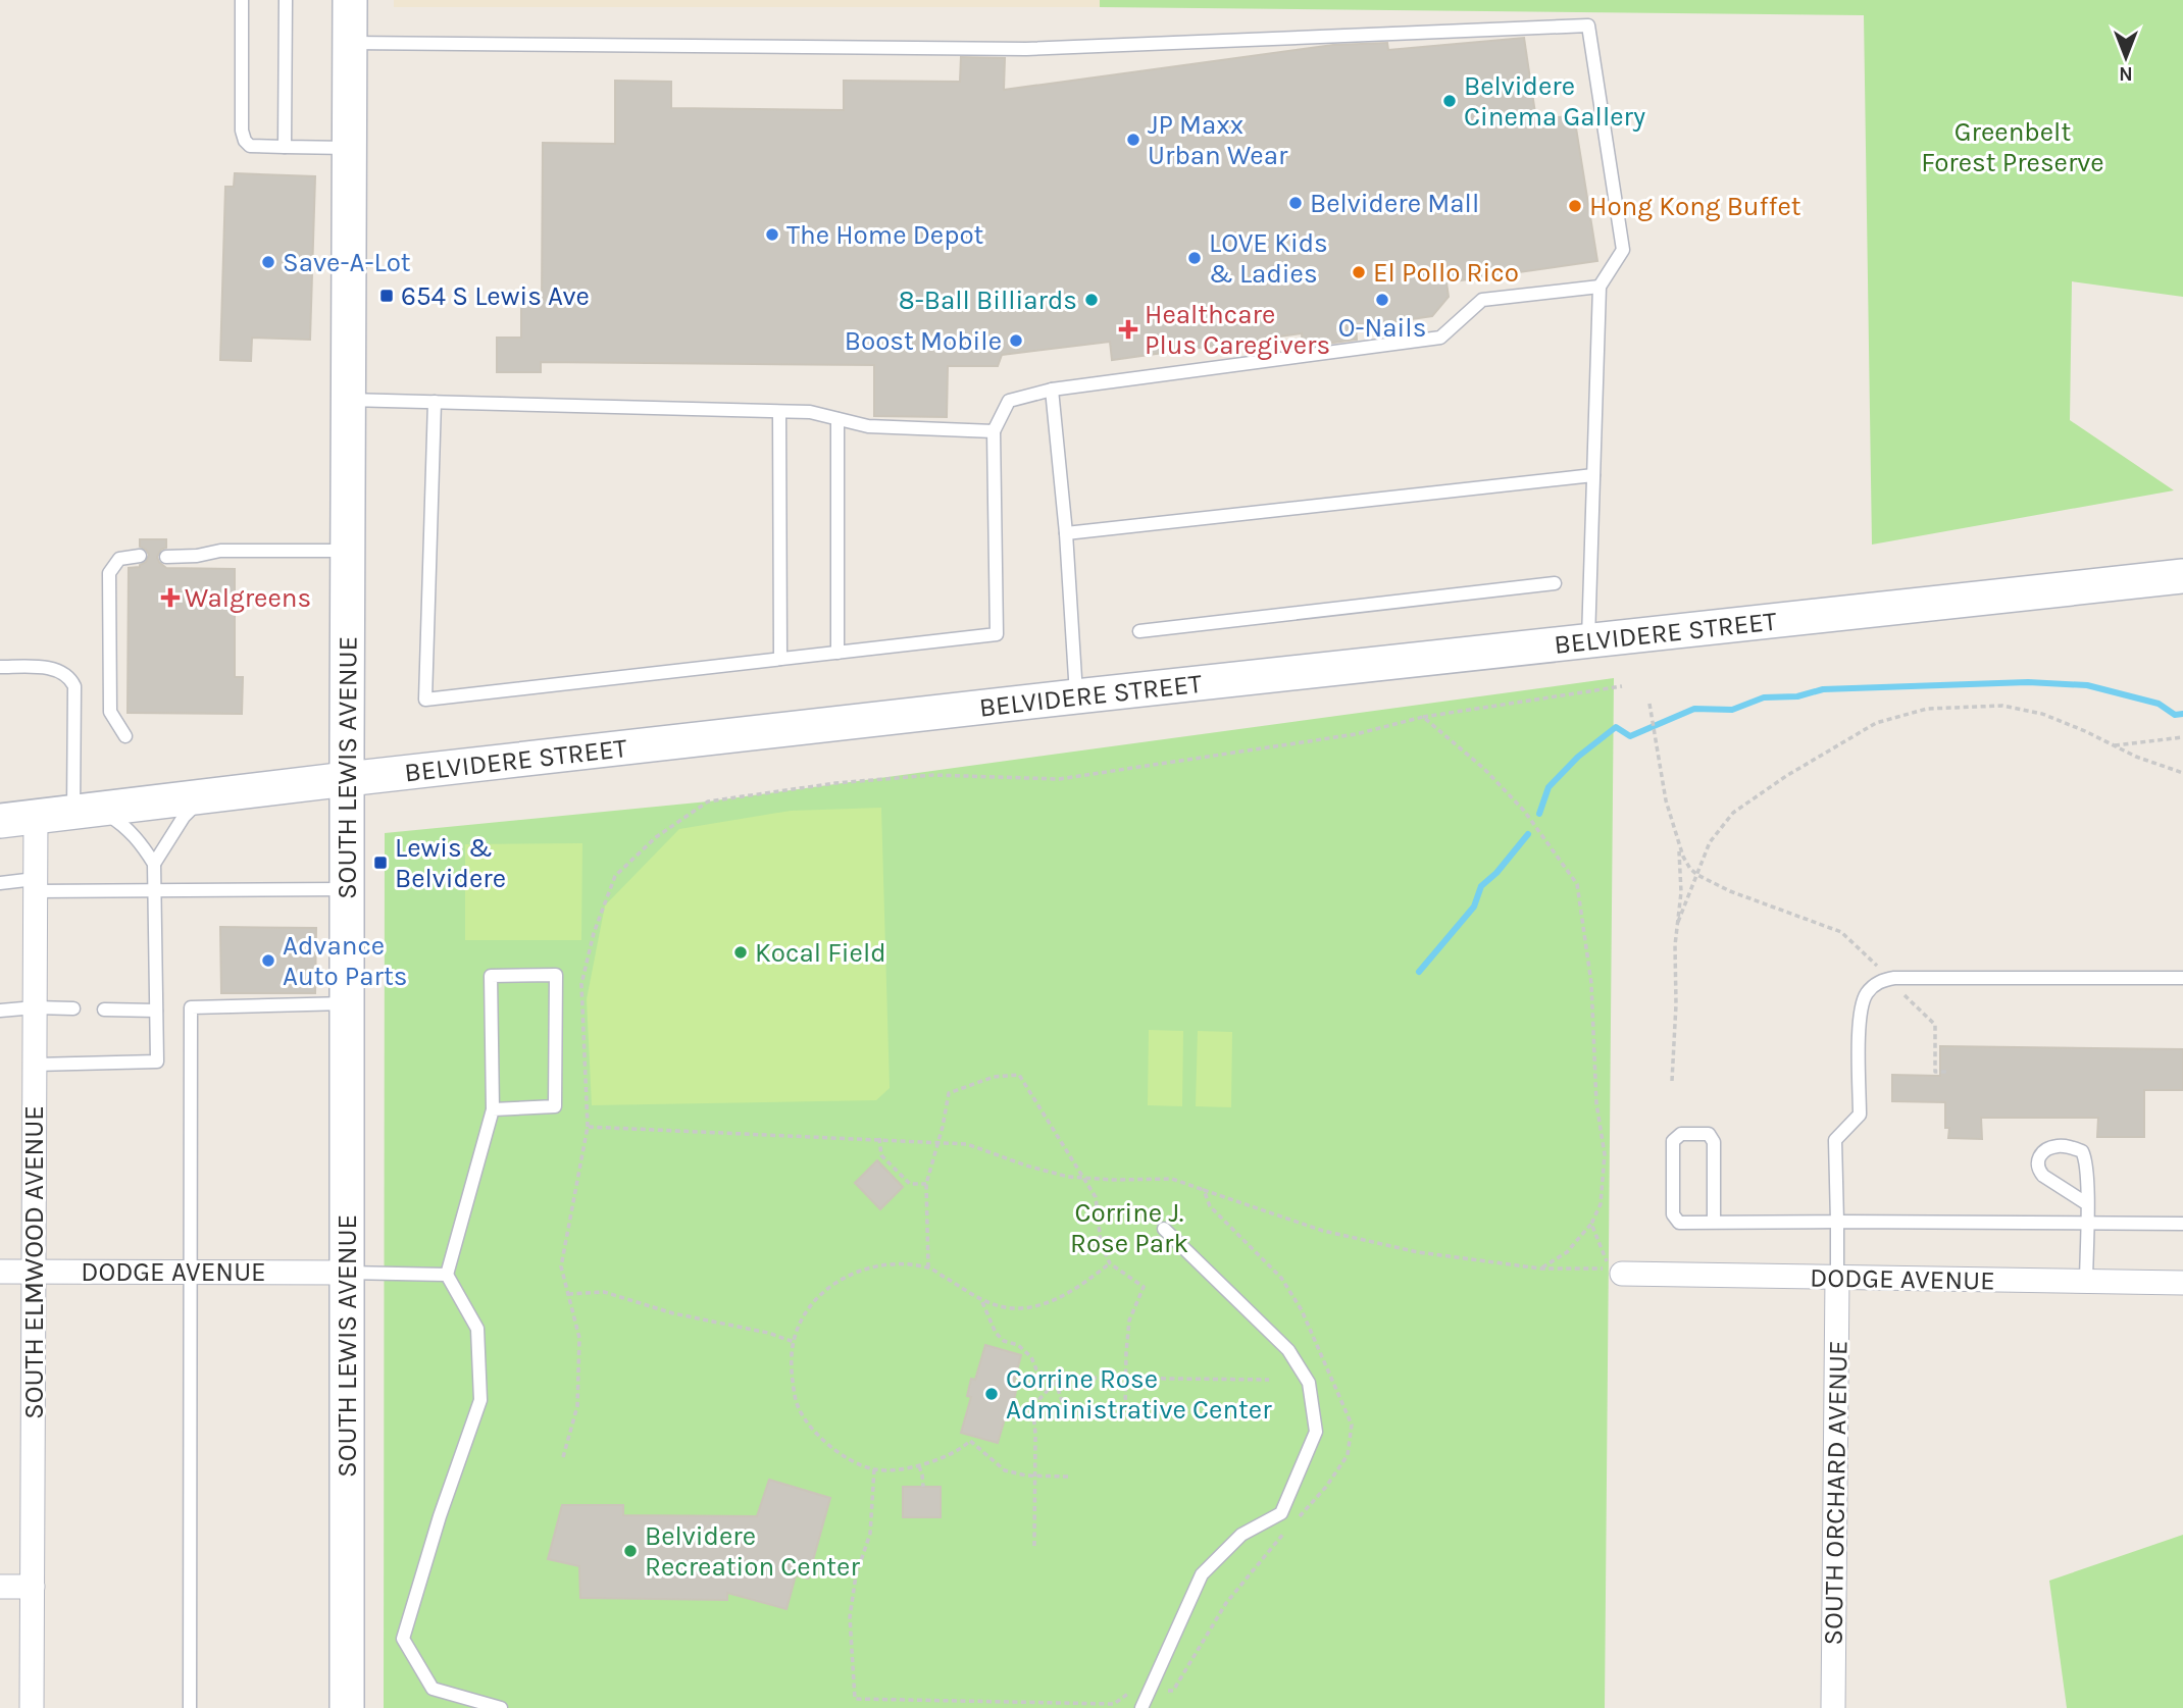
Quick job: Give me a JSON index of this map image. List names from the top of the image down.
{
  "streets": {
    "main road": ["BELVIDERE STREET", "SOUTH LEWIS AVENUE"],
    "street": ["SOUTH ELMWOOD AVENUE", "DODGE AVENUE", "SOUTH ORCHARD AVENUE"]
  },
  "crossings": [
    ["BELVIDERE STREET", "SOUTH LEWIS AVENUE"],
    ["BELVIDERE STREET", "SOUTH ELMWOOD AVENUE"],
    ["SOUTH LEWIS AVENUE", "DODGE AVENUE"],
    ["SOUTH ELMWOOD AVENUE", "DODGE AVENUE"],
    ["DODGE AVENUE", "SOUTH ORCHARD AVENUE"]
  ],
  "parks": ["Greenbelt Forest Preserve", "Corrine J. Rose Park"],
  "places": {
    "other": [
      "Belvidere Cinema Gallery",
      "JP Maxx Urban Wear",
      "Belvidere Mall",
      "Hong Kong Buffet",
      "The Home Depot",
      "LOVE Kids & Ladies",
      "Save-A-Lot",
      "El Pollo Rico",
      "8-Ball Billiards",
      "O-Nails",
      "Boost Mobile",
      "Kocal Field",
      "Advance Auto Parts",
      "Corrine Rose Administrative Center",
      "Belvidere Recreation Center"
    ],
    "transit": ["654 S Lewis Ave", "Lewis & Belvidere"],
    "health": ["Healthcare Plus Caregivers", "Walgreens"]
  },
  "north": "bottom"
}
